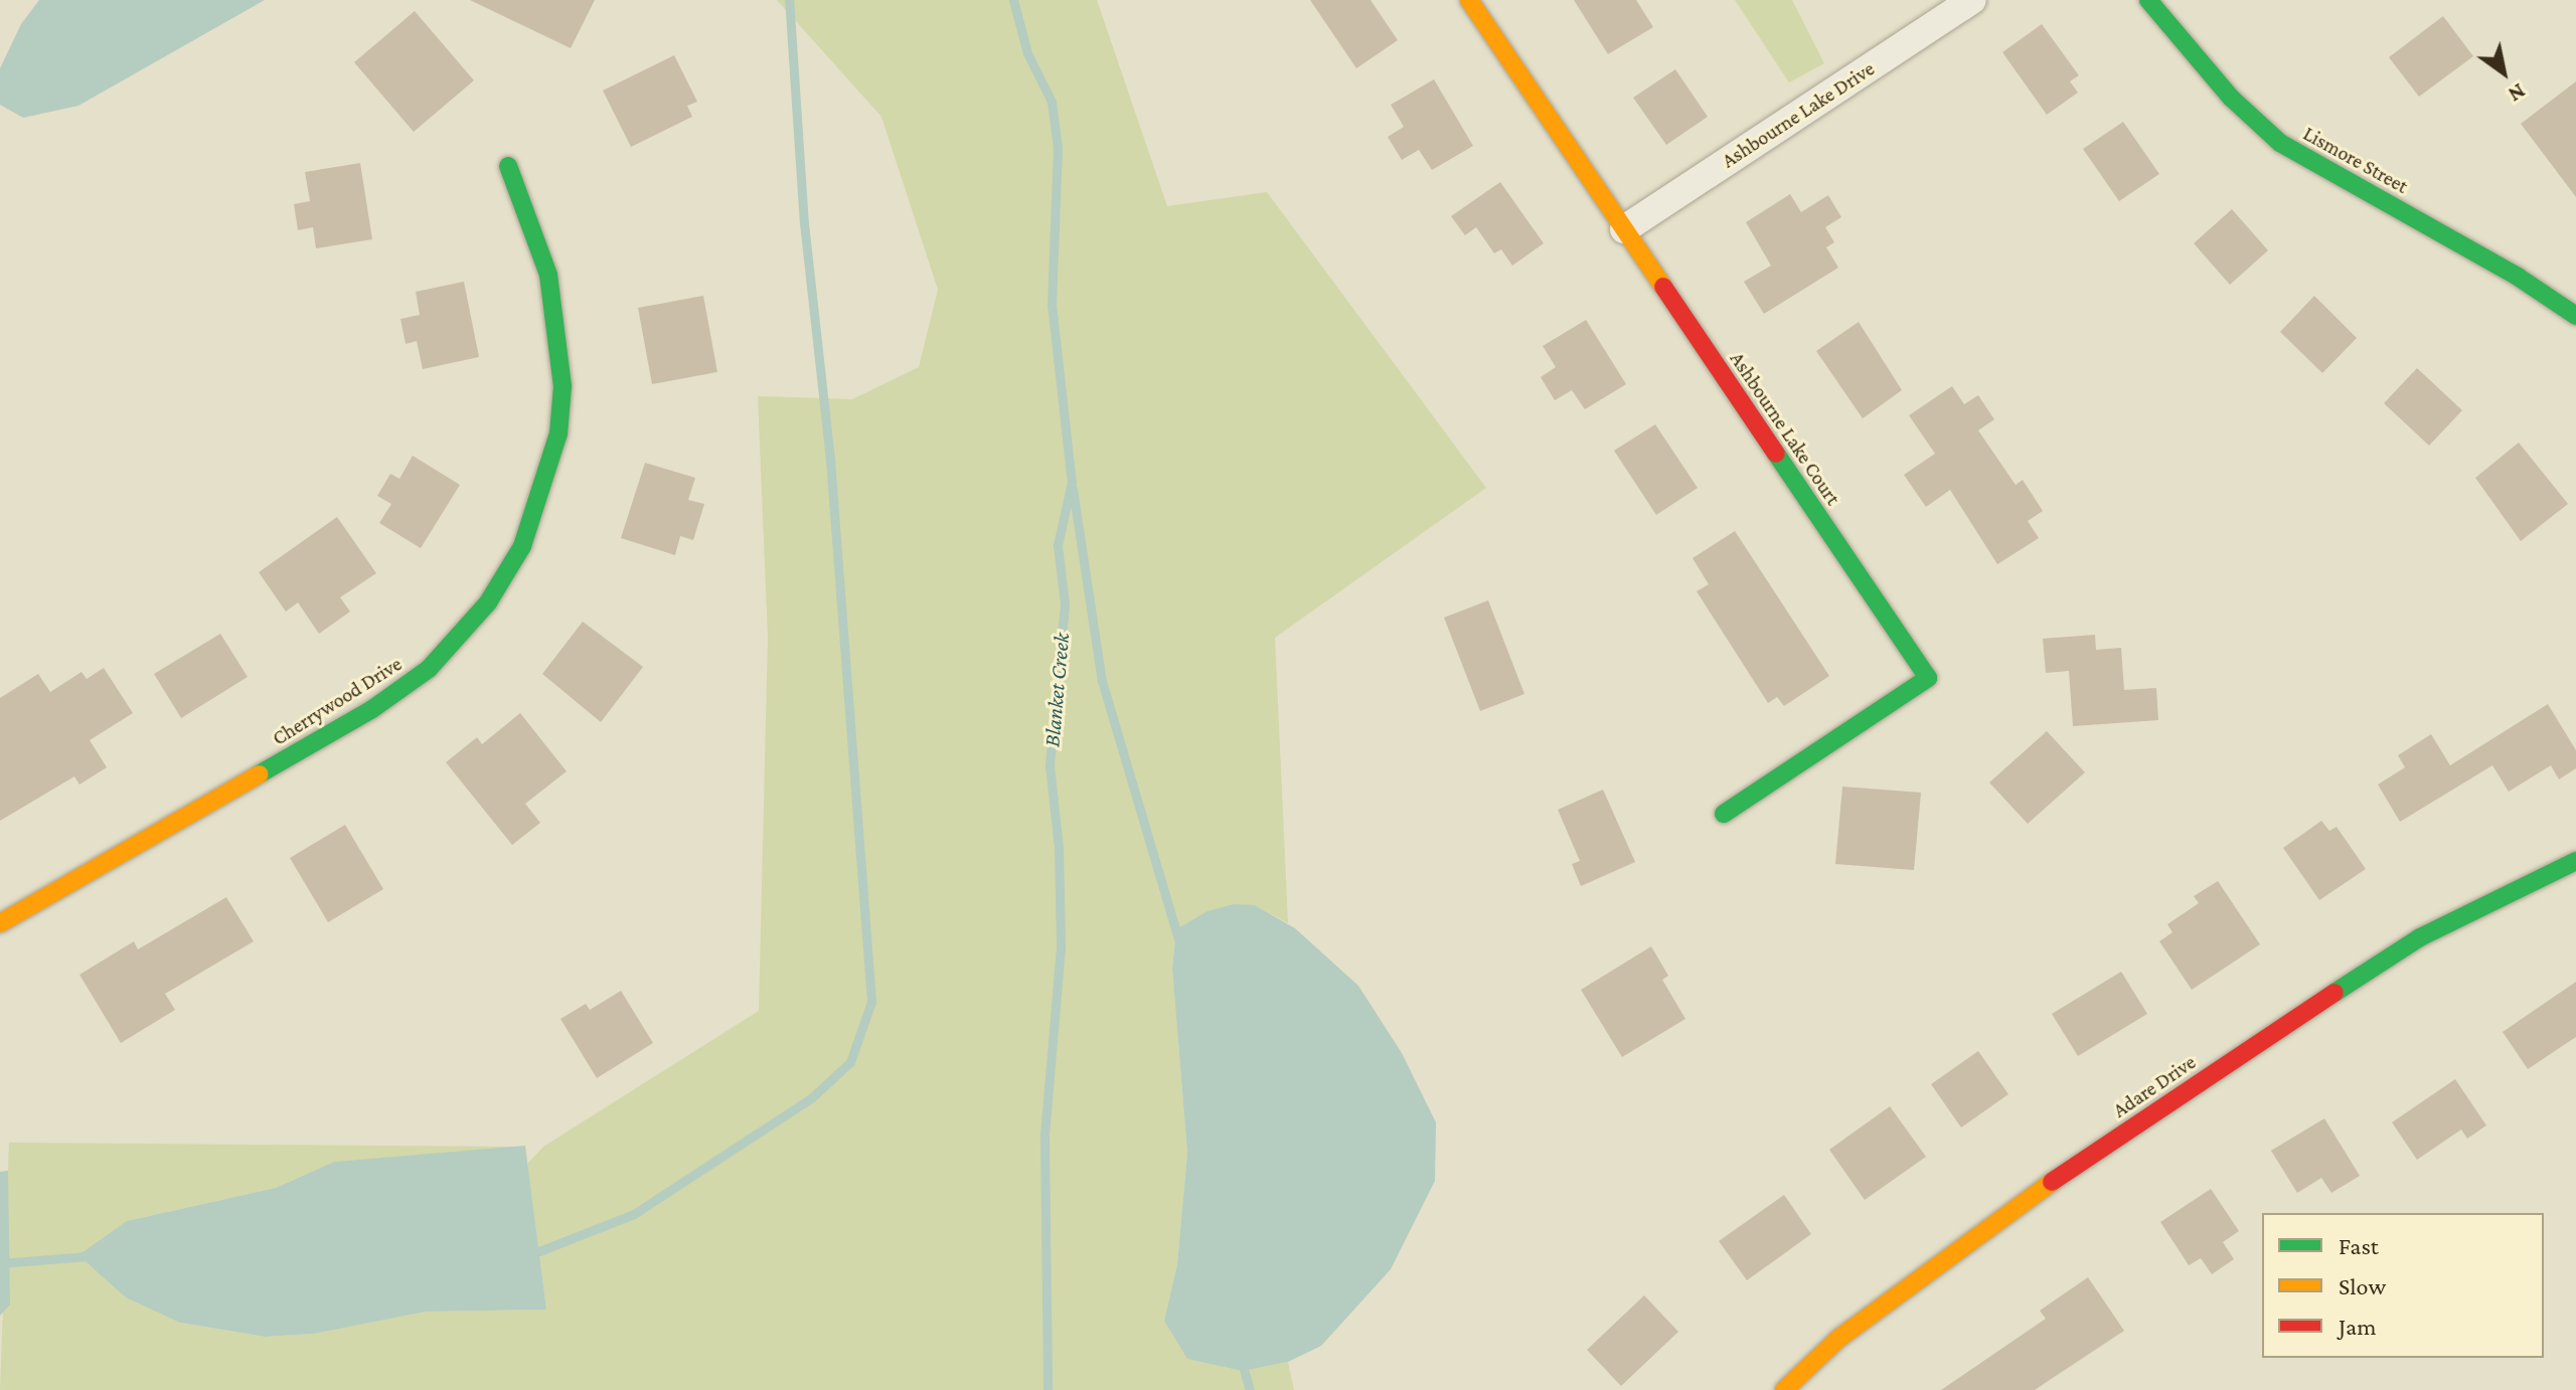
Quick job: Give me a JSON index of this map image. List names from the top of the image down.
{
  "streets": {
    "street": [
      "Ashbourne Lake Drive",
      "Lismore Street",
      "Ashbourne Lake Court",
      "Cherrywood Drive",
      "Adare Drive"
    ]
  },
  "crossings": [
    ["Ashbourne Lake Drive", "Ashbourne Lake Court"]
  ],
  "water": ["Blanket Creek"],
  "legend": ["Fast", "Slow", "Jam"],
  "north": "bottom right"
}
